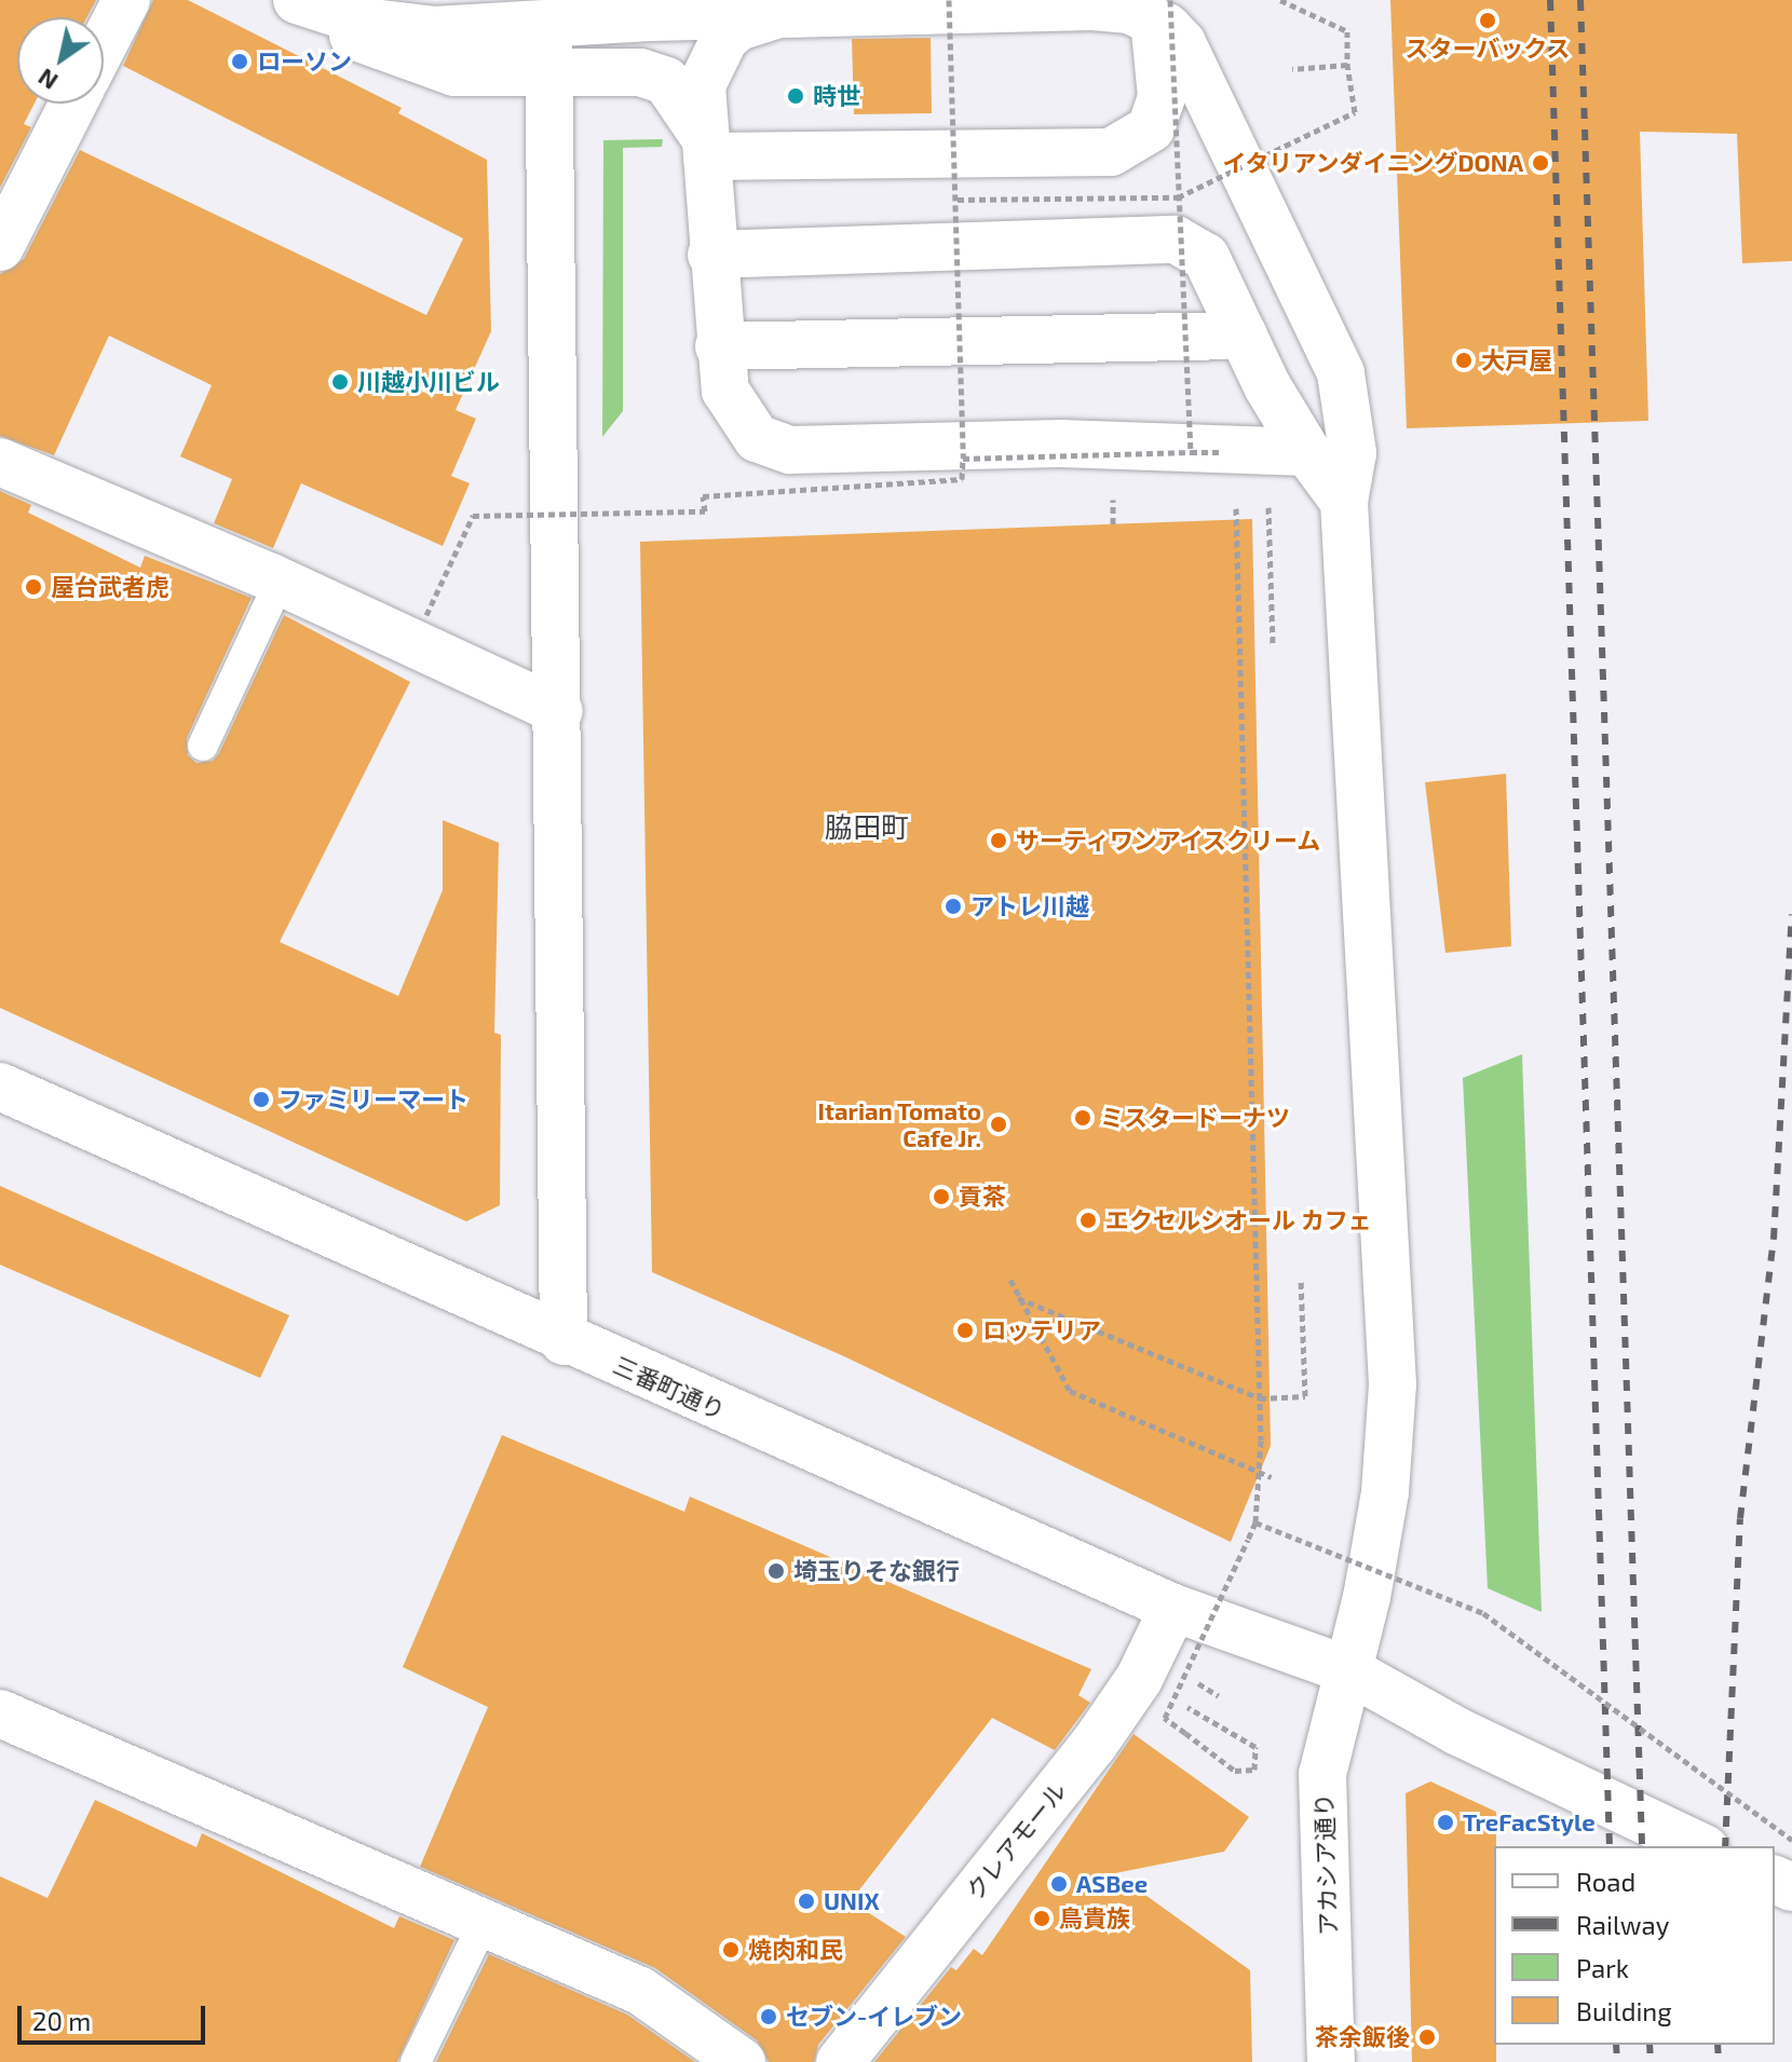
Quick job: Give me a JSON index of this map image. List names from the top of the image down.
{
  "streets": {
    "street": ["三番町通り", "クレアモール", "アカシア通り"]
  },
  "crossings": [
    ["三番町通り", "クレアモール"],
    ["三番町通り", "アカシア通り"]
  ],
  "districts": ["脇田町"],
  "places": [
    "スターバックス",
    "ローソン",
    "時世",
    "イタリアンダイニングDONA",
    "大戸屋",
    "川越小川ビル",
    "屋台武者虎",
    "サーティワンアイスクリーム",
    "アトレ川越",
    "ファミリーマート",
    "ミスタードーナツ",
    "Itarian Tomato Cafe Jr.",
    "貢茶",
    "エクセルシオール カフェ",
    "ロッテリア",
    "埼玉りそな銀行",
    "TreFacStyle",
    "ASBee",
    "UNIX",
    "鳥貴族",
    "焼肉和民",
    "セブン-イレブン",
    "茶余飯後"
  ],
  "legend": [
    "Road",
    "Railway",
    "Park",
    "Building"
  ],
  "scale_bar": "20 m",
  "north": "bottom left"
}
